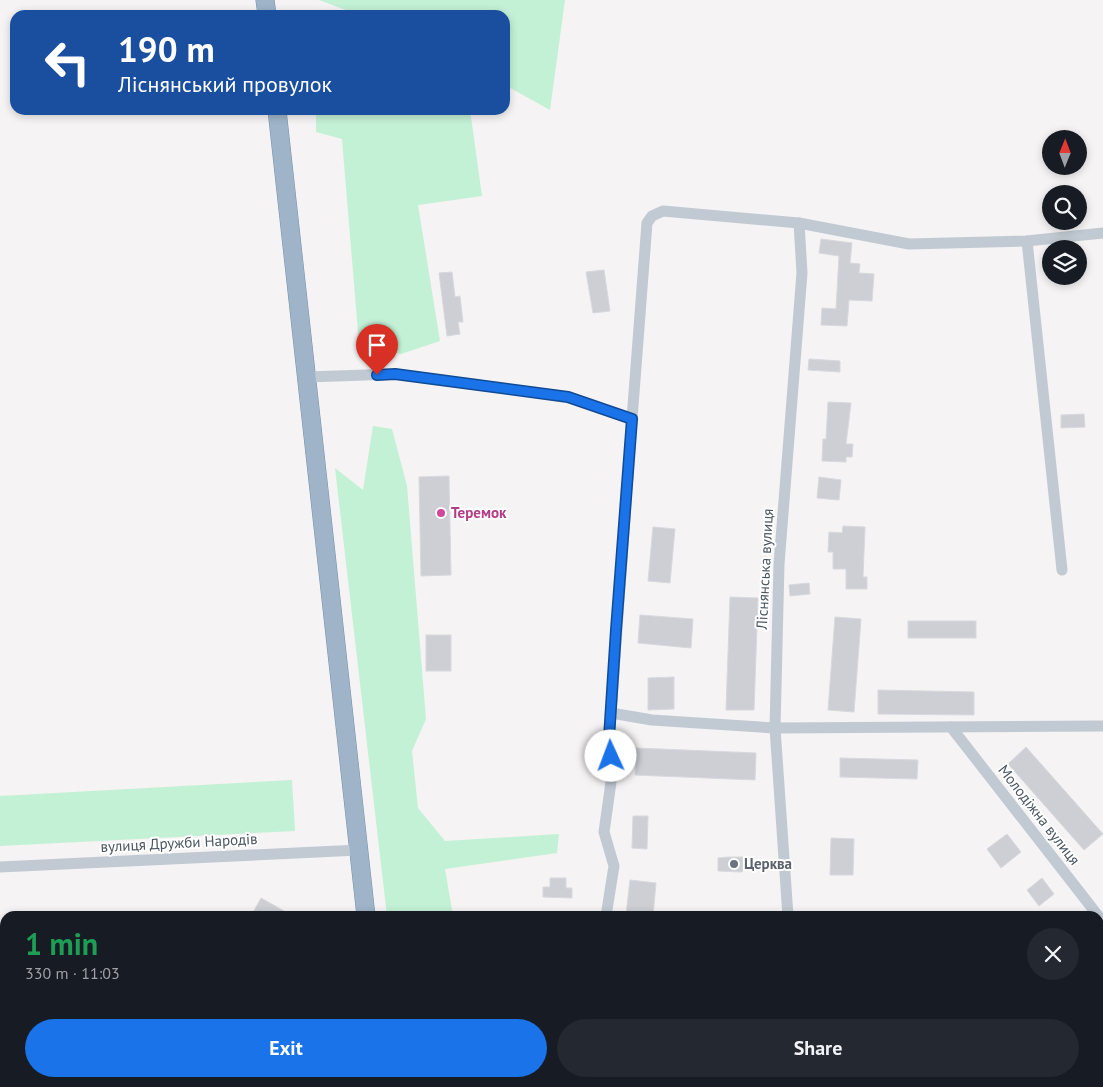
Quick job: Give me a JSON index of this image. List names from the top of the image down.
{
  "streets": {
    "street": ["Ліснянська вулиця", "Молодіжна вулиця", "вулиця Дружби Народів"]
  },
  "places": ["Теремок", "Церква"],
  "north": "top",
  "page": {
    "turn": ["190 m", "Ліснянський провулок"],
    "heading": ["1 min", "330 m · 11:03"],
    "buttons": ["Exit", "Share"]
  }
}
